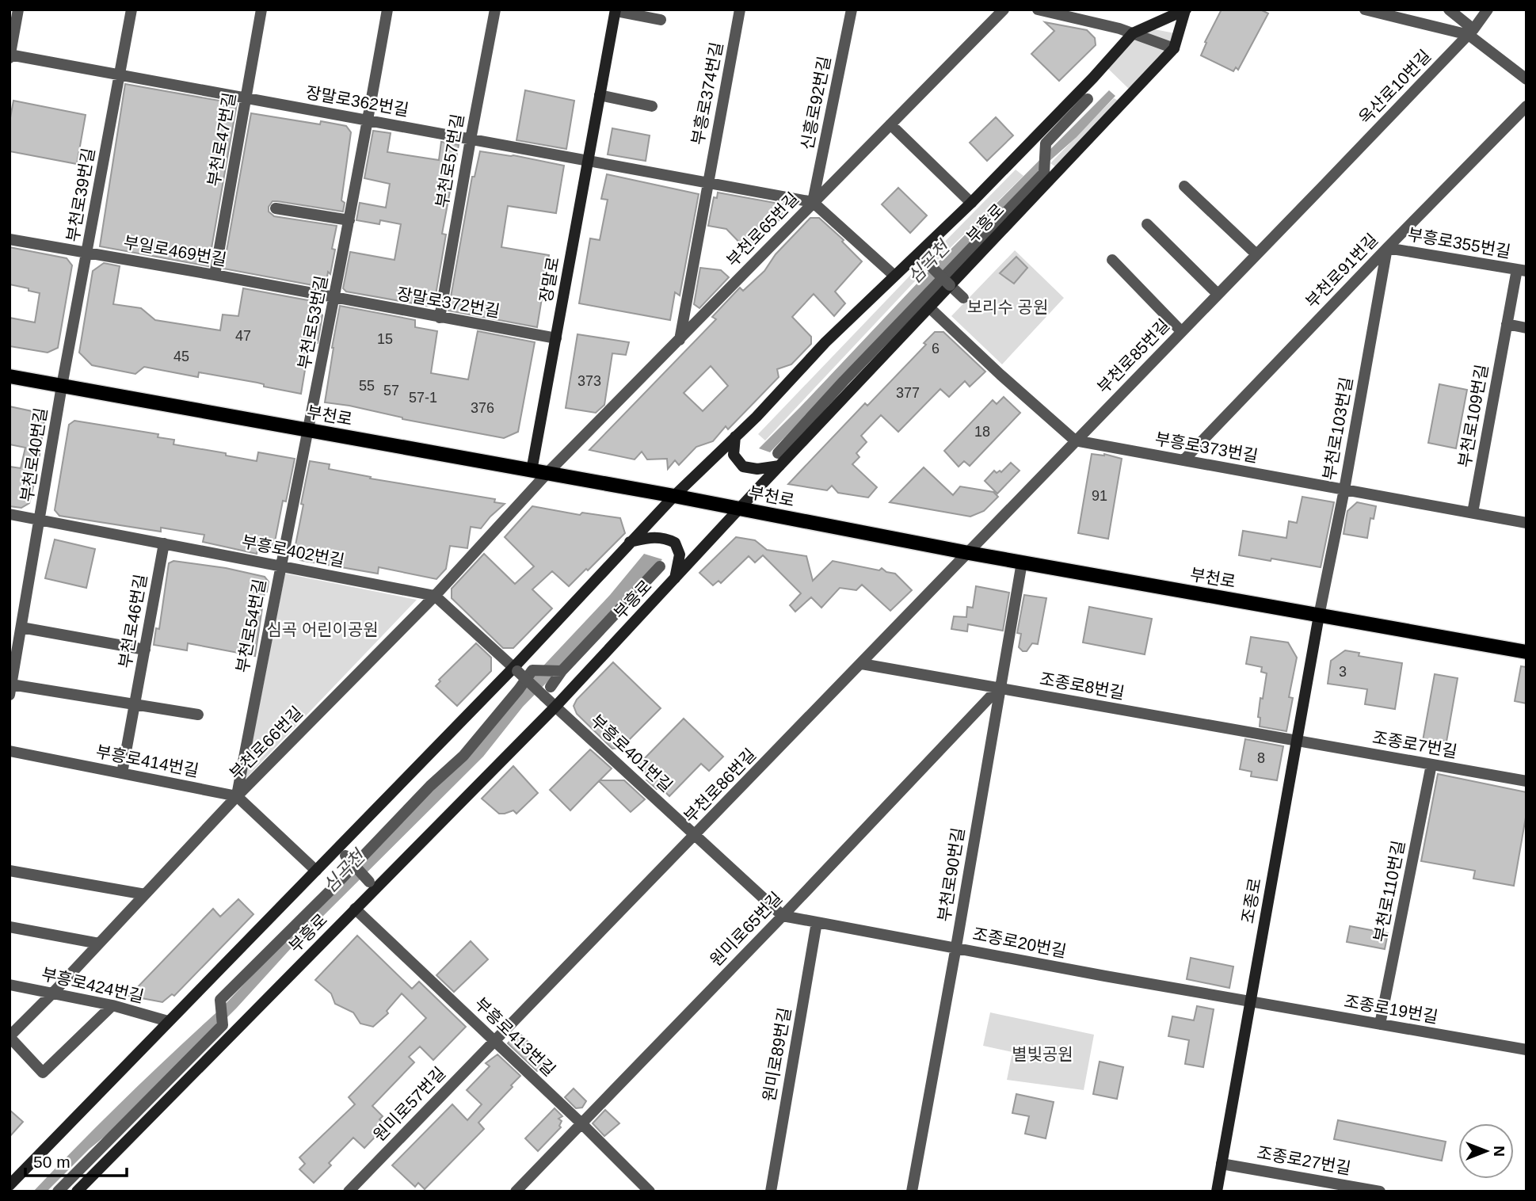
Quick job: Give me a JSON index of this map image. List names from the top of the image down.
{
  "streets": {
    "main road": ["부천로"],
    "street": [
      "옥산로10번길",
      "부흥로374번길",
      "장말로362번길",
      "신흥로92번길",
      "부천로47번길",
      "부천로57번길",
      "부천로39번길",
      "부흥로",
      "부천로65번길",
      "부흥로355번길",
      "부일로469번길",
      "부천로91번길",
      "장말로",
      "장말로372번길",
      "부천로53번길",
      "부천로85번길",
      "부천로109번길",
      "부천로103번길",
      "부흥로373번길",
      "부천로40번길",
      "부흥로402번길",
      "부천로46번길",
      "부천로54번길",
      "조종로8번길",
      "부천로66번길",
      "조종로7번길",
      "부흥로401번길",
      "부흥로414번길",
      "부천로86번길",
      "부천로90번길",
      "부천로110번길",
      "조종로",
      "원미로65번길",
      "조종로20번길",
      "부흥로424번길",
      "조종로19번길",
      "부흥로413번길",
      "원미로89번길",
      "원미로57번길",
      "조종로27번길"
    ]
  },
  "crossings": [
    ["옥산로10번길", "부천로85번길"],
    ["부흥로374번길", "부천로65번길"],
    ["장말로362번길", "부천로47번길"],
    ["장말로362번길", "부천로57번길"],
    ["장말로362번길", "부천로39번길"],
    ["장말로362번길", "장말로"],
    ["장말로362번길", "부천로53번길"],
    ["신흥로92번길", "부천로65번길"],
    ["부천로47번길", "부일로469번길"],
    ["부천로57번길", "장말로372번길"],
    ["부천로39번길", "부일로469번길"],
    ["부천로39번길", "부천로"],
    ["부천로39번길", "부천로40번길"],
    ["부흥로", "부천로65번길"],
    ["부흥로", "부천로"],
    ["부흥로", "부흥로401번길"],
    ["부흥로", "부흥로424번길"],
    ["부흥로", "부흥로413번길"],
    ["부천로65번길", "부천로"],
    ["부천로65번길", "부천로66번길"],
    ["부흥로355번길", "부천로91번길"],
    ["부흥로355번길", "부천로109번길"],
    ["부흥로355번길", "부천로103번길"],
    ["부일로469번길", "장말로372번길"],
    ["부일로469번길", "부천로53번길"],
    ["부천로91번길", "부천로103번길"],
    ["부천로91번길", "부흥로373번길"],
    ["장말로", "장말로372번길"],
    ["장말로", "부천로"],
    ["장말로372번길", "부천로53번길"],
    ["부천로53번길", "부천로"],
    ["부천로53번길", "부천로54번길"],
    ["부천로85번길", "부천로"],
    ["부천로85번길", "부흥로373번길"],
    ["부천로85번길", "부천로86번길"],
    ["부천로", "부천로103번길"],
    ["부천로", "부천로40번길"],
    ["부천로", "부천로54번길"],
    ["부천로", "부천로66번길"],
    ["부천로", "부천로86번길"],
    ["부천로", "부천로90번길"],
    ["부천로", "조종로"],
    ["부천로109번길", "부흥로373번길"],
    ["부천로103번길", "부흥로373번길"],
    ["부천로103번길", "조종로"],
    ["부천로40번길", "부흥로402번길"],
    ["부천로40번길", "부천로46번길"],
    ["부흥로402번길", "부천로46번길"],
    ["부흥로402번길", "부천로54번길"],
    ["부흥로402번길", "부천로66번길"],
    ["부천로46번길", "부흥로414번길"],
    ["부천로54번길", "부천로66번길"],
    ["부천로54번길", "부흥로414번길"],
    ["조종로8번길", "조종로7번길"],
    ["조종로8번길", "부천로86번길"],
    ["조종로8번길", "부천로90번길"],
    ["조종로8번길", "조종로"],
    ["조종로8번길", "원미로65번길"],
    ["부천로66번길", "부흥로414번길"],
    ["부천로66번길", "부흥로424번길"],
    ["조종로7번길", "부천로110번길"],
    ["조종로7번길", "조종로"],
    ["부흥로401번길", "부천로86번길"],
    ["부흥로401번길", "원미로65번길"],
    ["부흥로401번길", "조종로20번길"],
    ["부천로86번길", "부흥로413번길"],
    ["부천로86번길", "원미로57번길"],
    ["부천로90번길", "원미로65번길"],
    ["부천로90번길", "조종로20번길"],
    ["부천로110번길", "조종로19번길"],
    ["조종로", "조종로20번길"],
    ["조종로", "조종로19번길"],
    ["조종로", "조종로27번길"],
    ["원미로65번길", "조종로20번길"],
    ["원미로65번길", "부흥로413번길"],
    ["조종로20번길", "조종로19번길"],
    ["조종로20번길", "원미로89번길"],
    ["부흥로413번길", "원미로57번길"]
  ],
  "water": ["심곡천"],
  "parks": ["보리수 공원", "심곡 어린이공원", "별빛공원"],
  "house_numbers": [
    "47",
    "15",
    "6",
    "45",
    "373",
    "55",
    "57",
    "377",
    "57-1",
    "376",
    "18",
    "91",
    "3",
    "8"
  ],
  "scale_bar": "50 m",
  "north": "right"
}
